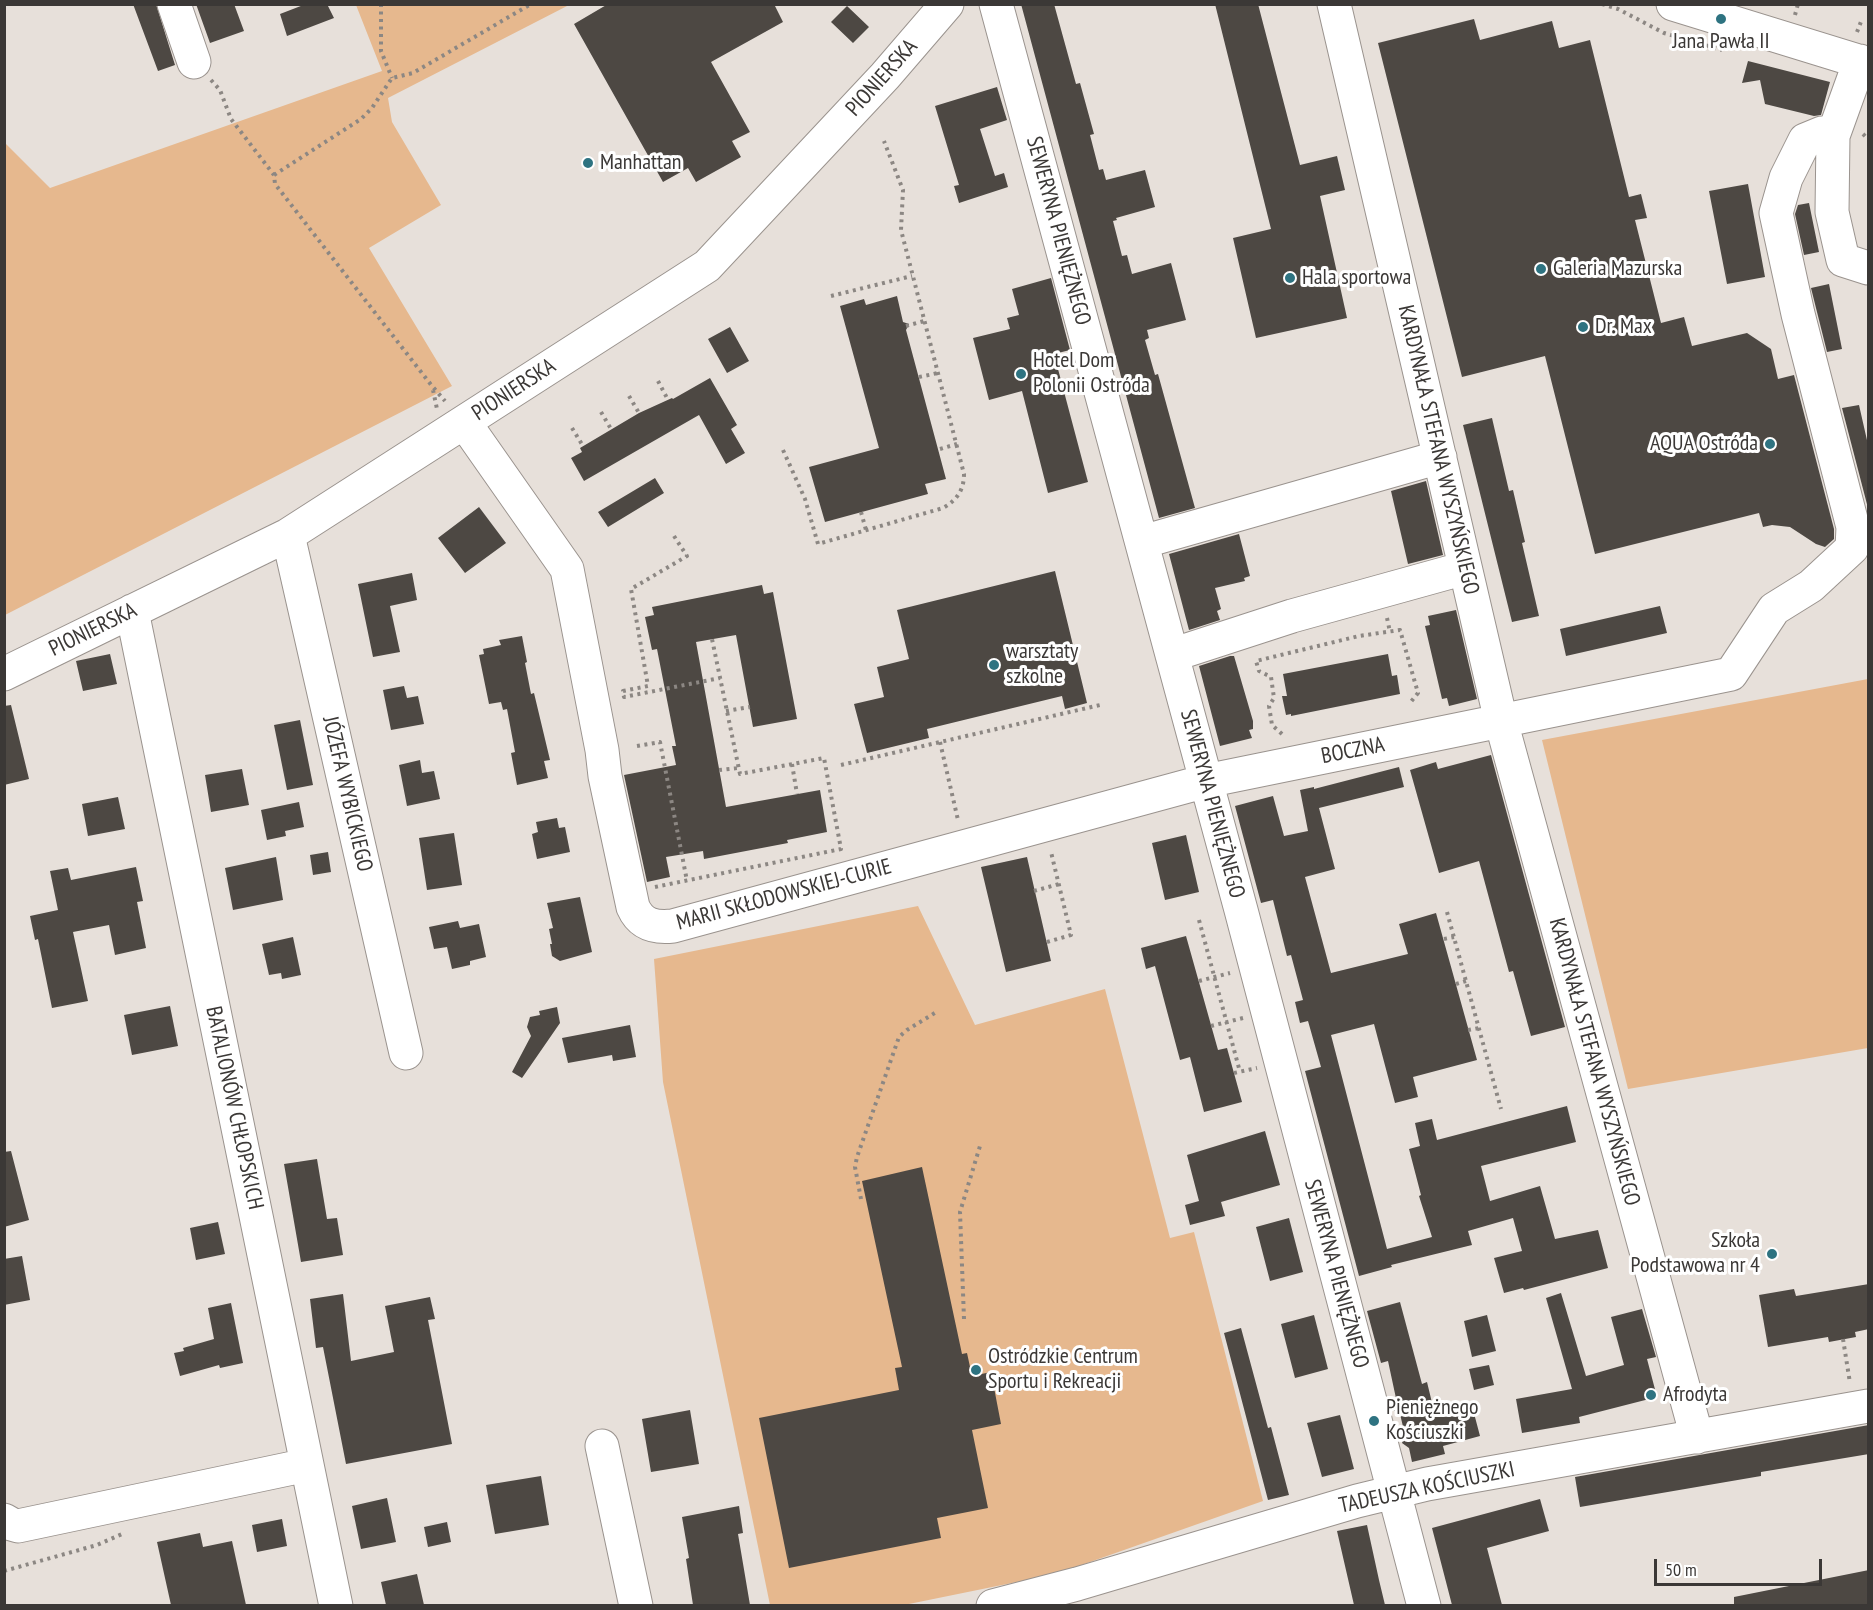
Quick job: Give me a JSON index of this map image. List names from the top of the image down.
{
  "streets": {
    "street": [
      "PIONIERSKA",
      "SEWERYNA PIENIĘŻNEGO",
      "KARDYNAŁA STEFANA WYSZYŃSKIEGO",
      "BOCZNA",
      "JÓZEFA WYBICKIEGO",
      "MARII SKŁODOWSKIEJ-CURIE",
      "BATALIONÓW CHŁOPSKICH",
      "TADEUSZA KOŚCIUSZKI"
    ]
  },
  "crossings": [
    ["PIONIERSKA", "JÓZEFA WYBICKIEGO"],
    ["PIONIERSKA", "MARII SKŁODOWSKIEJ-CURIE"],
    ["PIONIERSKA", "BATALIONÓW CHŁOPSKICH"],
    ["SEWERYNA PIENIĘŻNEGO", "BOCZNA"],
    ["SEWERYNA PIENIĘŻNEGO", "MARII SKŁODOWSKIEJ-CURIE"],
    ["SEWERYNA PIENIĘŻNEGO", "TADEUSZA KOŚCIUSZKI"],
    ["KARDYNAŁA STEFANA WYSZYŃSKIEGO", "BOCZNA"],
    ["KARDYNAŁA STEFANA WYSZYŃSKIEGO", "TADEUSZA KOŚCIUSZKI"],
    ["BOCZNA", "MARII SKŁODOWSKIEJ-CURIE"]
  ],
  "places": [
    "Jana Pawła II",
    "Manhattan",
    "Galeria Mazurska",
    "Hala sportowa",
    "Dr. Max",
    "Hotel Dom Polonii Ostróda",
    "AQUA Ostróda",
    "warsztaty szkolne",
    "Szkoła Podstawowa nr 4",
    "Ostródzkie Centrum Sportu i Rekreacji",
    "Afrodyta",
    "Pieniężnego Kościuszki"
  ],
  "scale_bar": "50 m"
}
